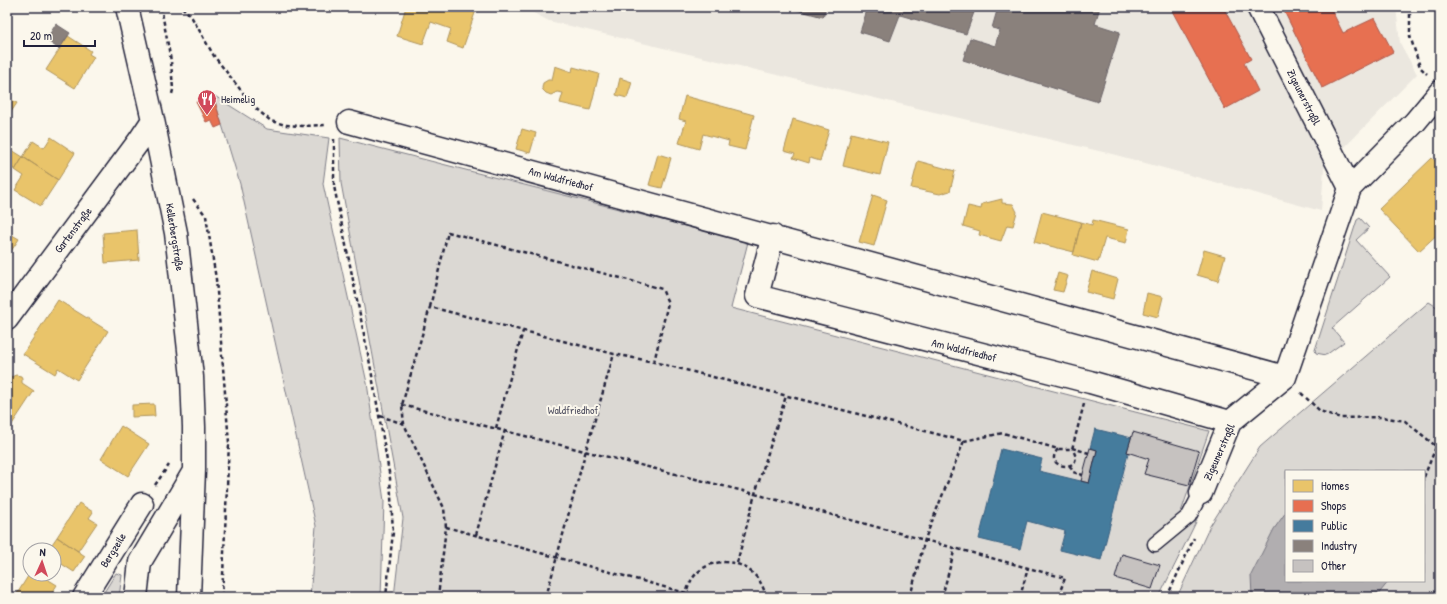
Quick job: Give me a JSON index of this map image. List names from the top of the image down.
{
  "streets": {
    "street": [
      "Zigeunerstraßl",
      "Am Waldfriedhof",
      "Gartenstraße",
      "Kellerbergstraße",
      "Bergzeile"
    ]
  },
  "crossings": [
    ["Zigeunerstraßl", "Am Waldfriedhof"],
    ["Gartenstraße", "Kellerbergstraße"]
  ],
  "parks": ["Waldfriedhof"],
  "places": {
    "restaurant": ["Heimelig"]
  },
  "legend": [
    "Homes",
    "Shops",
    "Public",
    "Industry",
    "Other"
  ],
  "scale_bar": "20 m",
  "north": "top"
}
